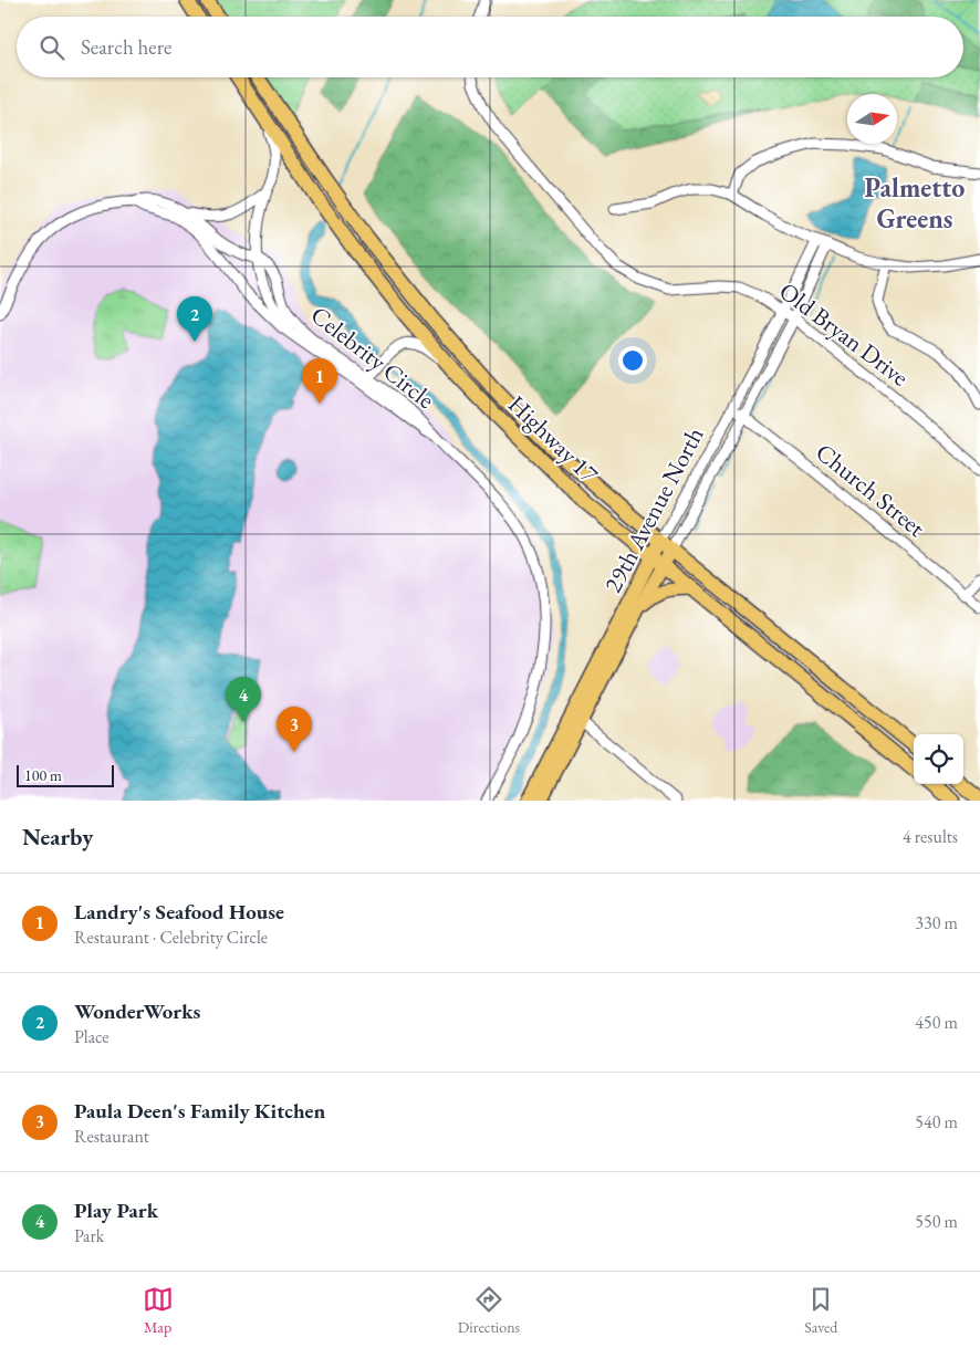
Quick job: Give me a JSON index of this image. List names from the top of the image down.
{
  "streets": {
    "highway": ["Highway 17"],
    "main road": ["29th Avenue North"],
    "street": ["Old Bryan Drive", "Celebrity Circle", "Church Street"]
  },
  "crossings": [
    ["Old Bryan Drive", "29th Avenue North"],
    ["Highway 17", "29th Avenue North"],
    ["Church Street", "29th Avenue North"]
  ],
  "districts": ["Palmetto Greens"],
  "scale_bar": "100 m",
  "north": "right",
  "page": {
    "search": "Search here",
    "pins": [
      "2",
      "1",
      "4",
      "3"
    ],
    "scale": "100 m",
    "heading": ["Nearby", "4 results"],
    "list": [
      {
        "mark": "1",
        "name": "Landry's Seafood House",
        "note": "Restaurant · Celebrity Circle",
        "value": "330 m"
      },
      {
        "mark": "2",
        "name": "WonderWorks",
        "note": "Place",
        "value": "450 m"
      },
      {
        "mark": "3",
        "name": "Paula Deen's Family Kitchen",
        "note": "Restaurant",
        "value": "540 m"
      },
      {
        "mark": "4",
        "name": "Play Park",
        "note": "Park",
        "value": "550 m"
      }
    ],
    "nav": ["Map", "Directions", "Saved"]
  }
}
